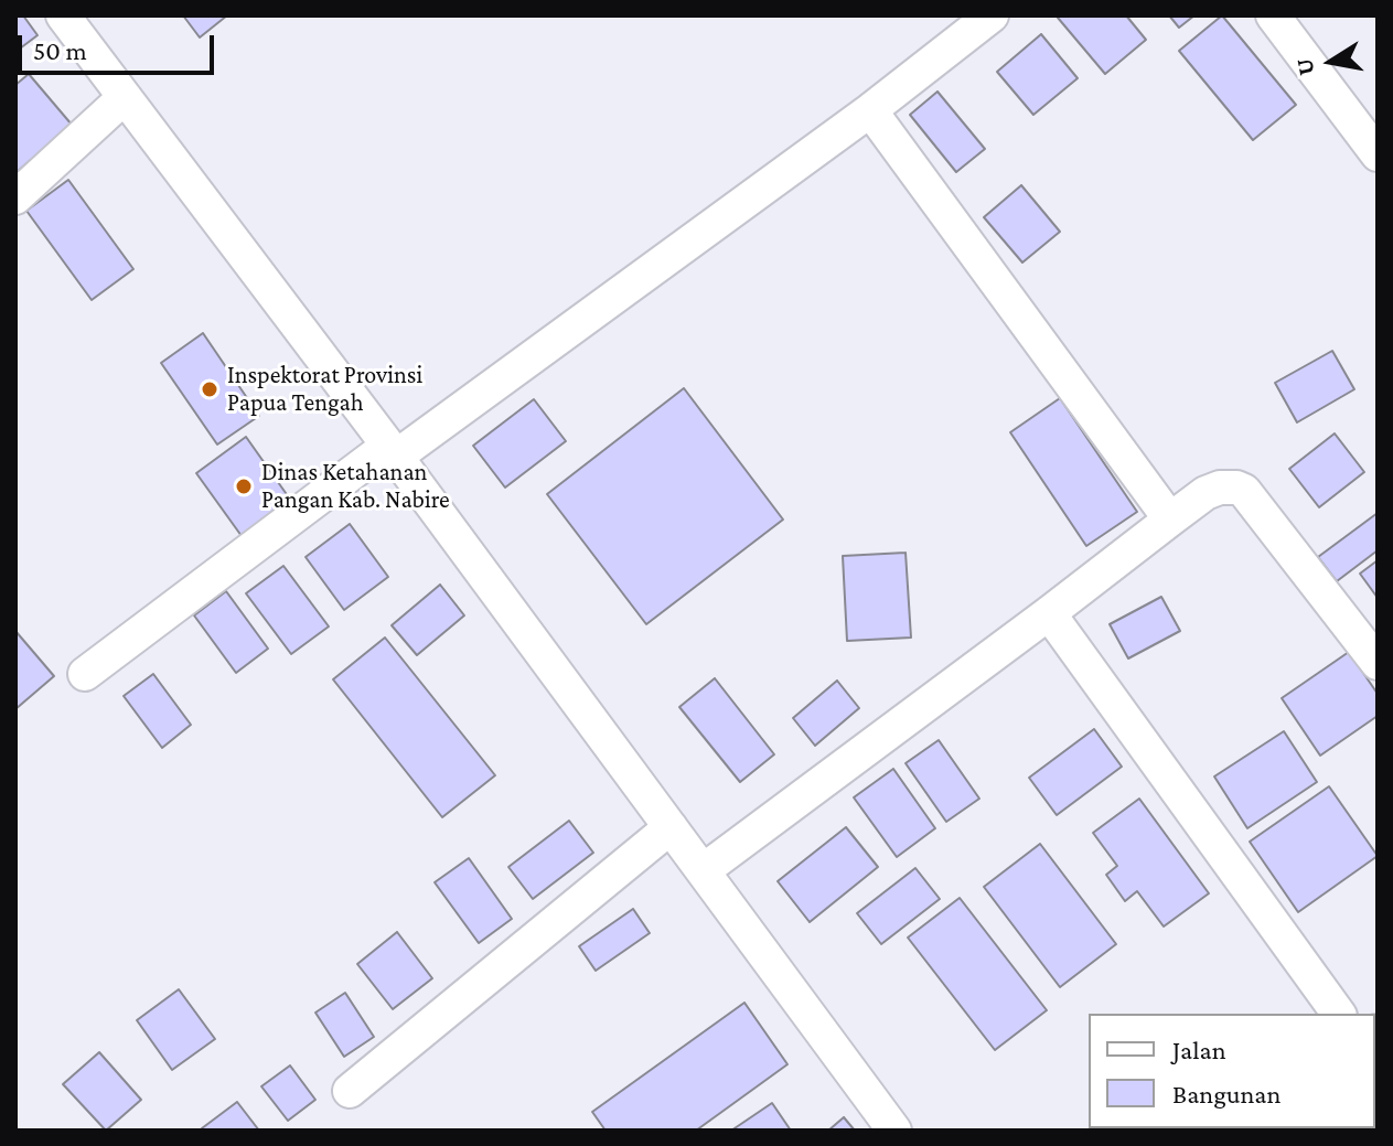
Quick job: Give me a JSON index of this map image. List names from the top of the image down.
{
  "places": ["Inspektorat Provinsi Papua Tengah", "Dinas Ketahanan Pangan Kab. Nabire"],
  "legend": ["Jalan", "Bangunan"],
  "scale_bar": "50 m",
  "north": "left"
}
